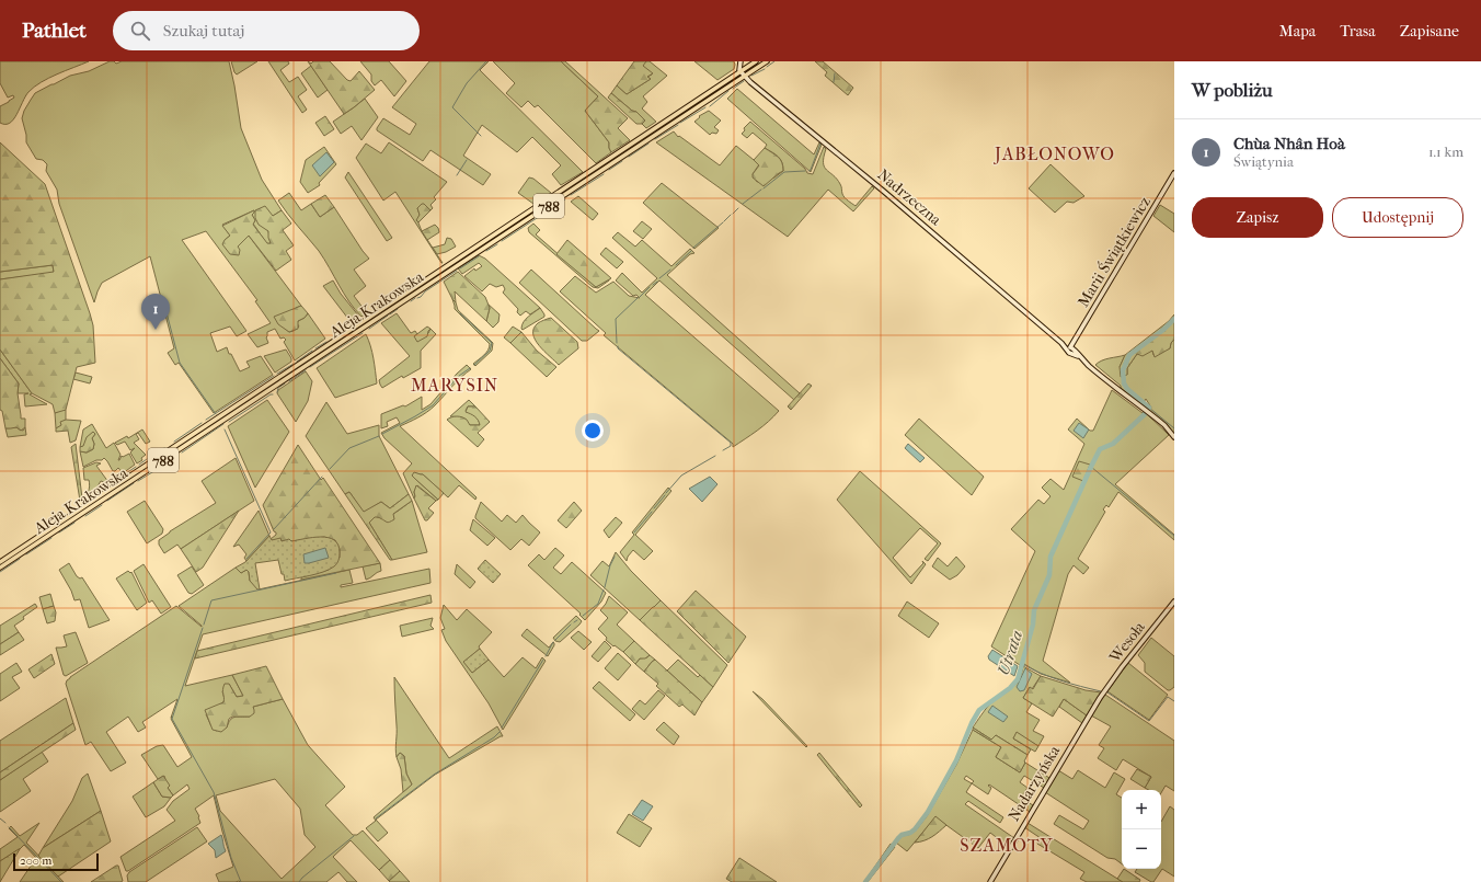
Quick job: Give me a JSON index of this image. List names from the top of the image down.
{
  "streets": {
    "main road": ["788", "Aleja Krakowska"],
    "street": [
      "Nadrzeczna",
      "Marii Świątkiewicz",
      "Wesoła",
      "Nadarzyńska"
    ]
  },
  "crossings": [
    ["Nadrzeczna", "Marii Świątkiewicz"],
    ["Nadrzeczna", "Aleja Krakowska"],
    ["Wesoła", "Nadarzyńska"]
  ],
  "districts": ["JABŁONOWO", "MARYSIN", "SZAMOTY"],
  "water": ["Utrata"],
  "scale_bar": "200 m",
  "page": {
    "header": "Pathlet",
    "search": "Szukaj tutaj",
    "nav": ["Mapa", "Trasa", "Zapisane"],
    "heading": "W pobliżu",
    "list": [
      {
        "mark": "1",
        "name": "Chùa Nhân Hoà",
        "note": "Świątynia",
        "value": "1.1 km"
      }
    ],
    "buttons": ["Zapisz", "Udostępnij"],
    "pins": "1",
    "map_buttons": ["+", "−"],
    "scale": "200 m"
  }
}
